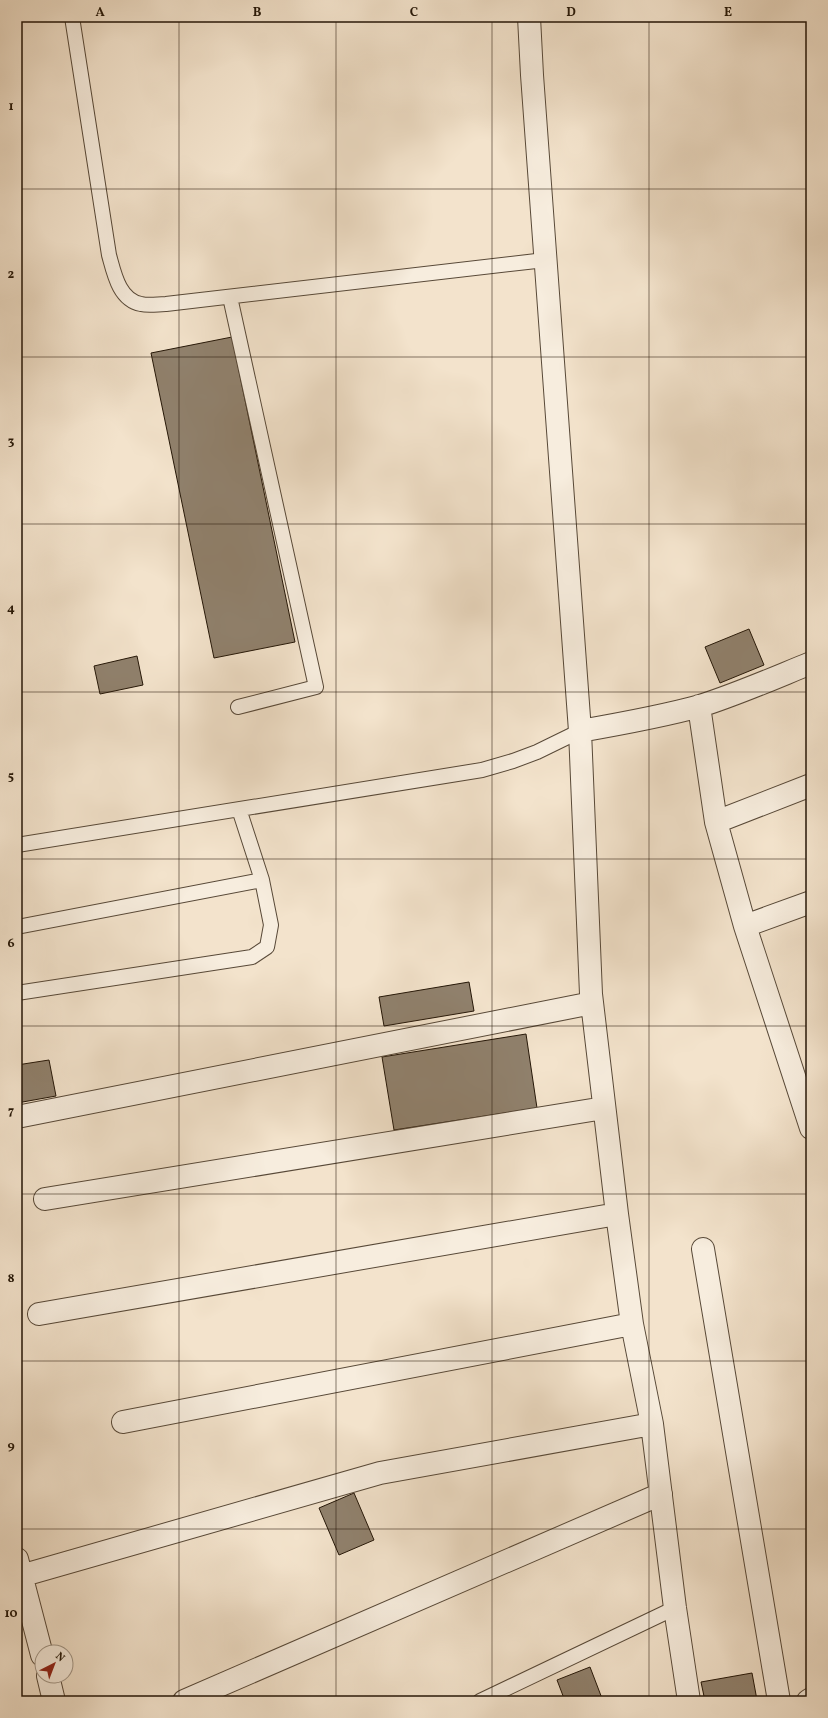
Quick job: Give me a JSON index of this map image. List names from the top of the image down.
{
  "north": "top right",
  "grid": {
    "columns": [
      "A",
      "B",
      "C",
      "D",
      "E"
    ],
    "rows": [
      "1",
      "2",
      "3",
      "4",
      "5",
      "6",
      "7",
      "8",
      "9",
      "10"
    ]
  }
}
